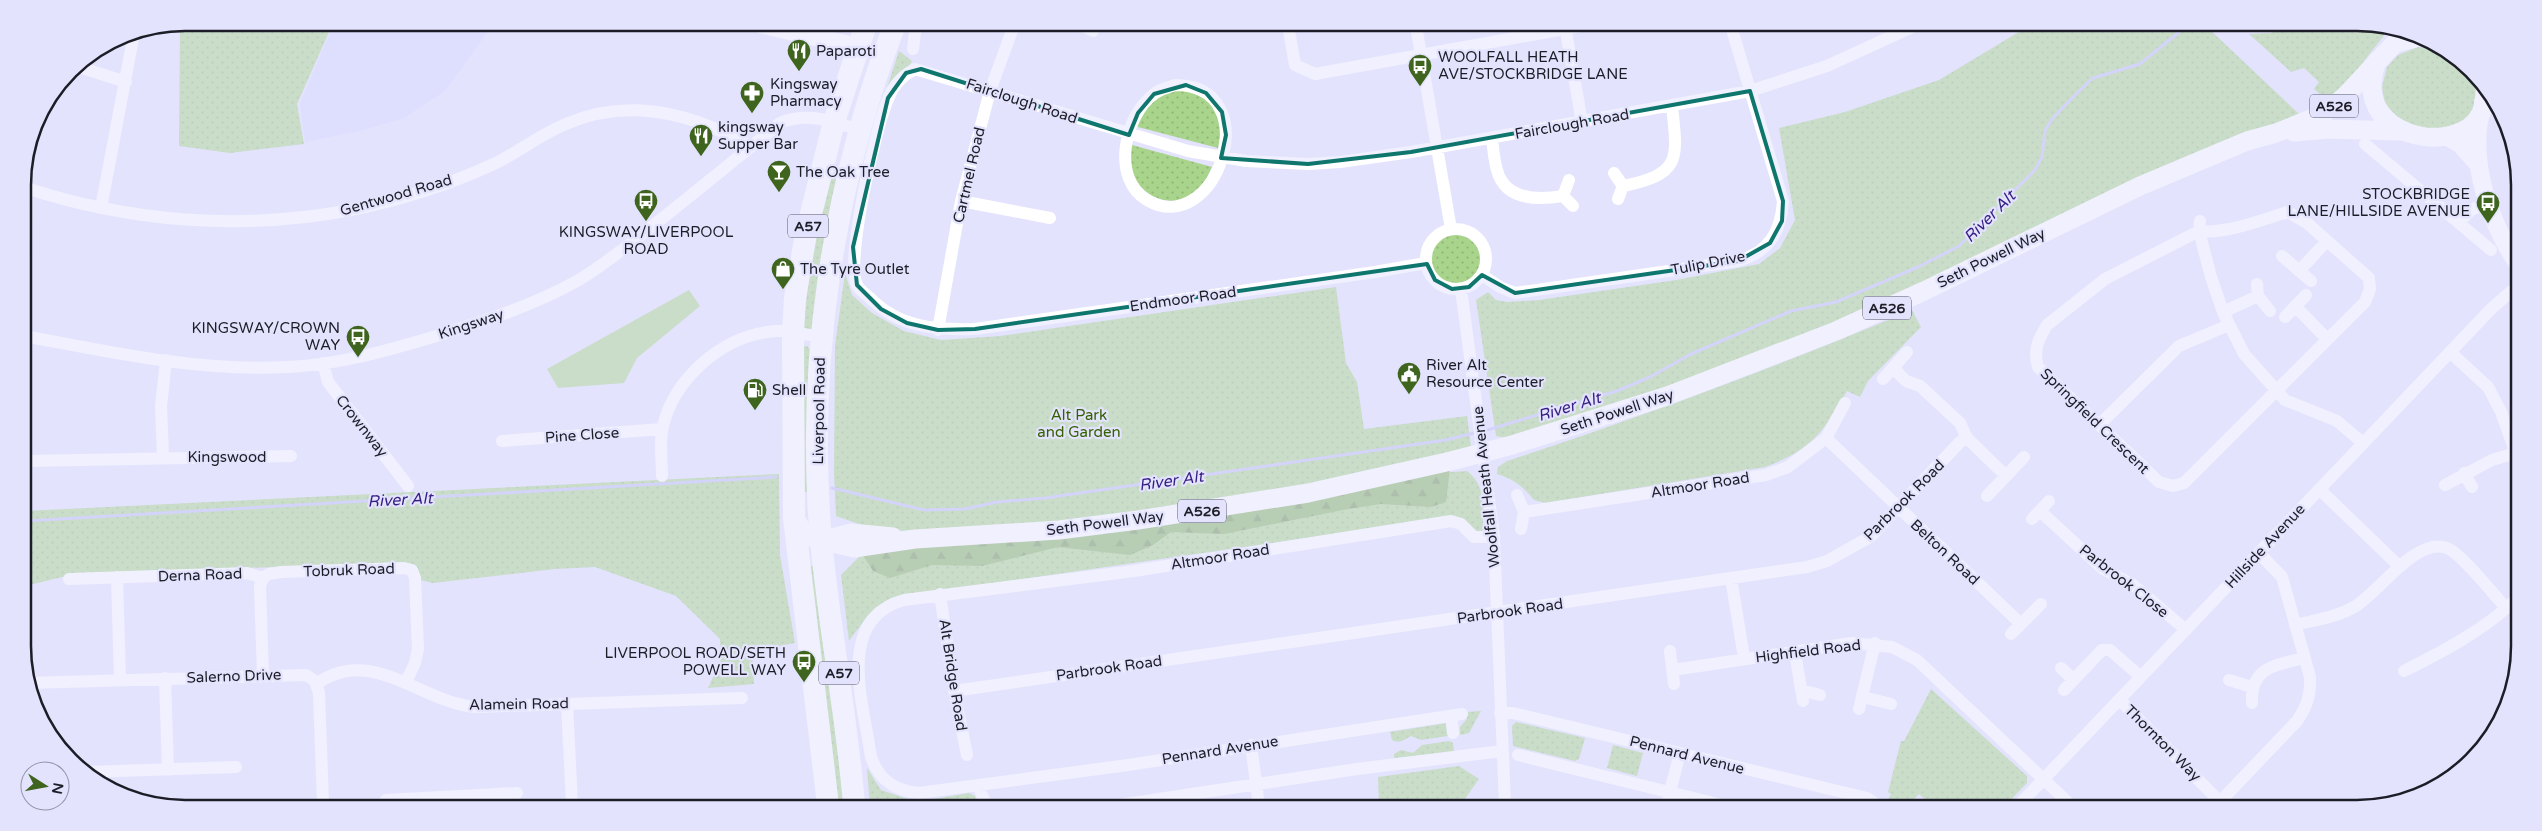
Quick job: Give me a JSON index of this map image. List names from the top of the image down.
{
  "streets": {
    "highway": ["A57", "Liverpool Road"],
    "main road": ["A526", "Seth Powell Way"],
    "street": [
      "Fairclough Road",
      "Cartmel Road",
      "Gentwood Road",
      "Tulip Drive",
      "Endmoor Road",
      "Kingsway",
      "Springfield Crescent",
      "Crownway",
      "Pine Close",
      "Kingswood",
      "Altmoor Road",
      "Woolfall Heath Avenue",
      "Parbrook Road",
      "Hillside Avenue",
      "Belton Road",
      "Tobruk Road",
      "Derna Road",
      "Parbrook Close",
      "Highfield Road",
      "Alt Bridge Road",
      "Salerno Drive",
      "Alamein Road",
      "Thornton Way",
      "Pennard Avenue"
    ]
  },
  "crossings": [
    ["Fairclough Road", "Cartmel Road"],
    ["Fairclough Road", "Tulip Drive"],
    ["Fairclough Road", "Endmoor Road"],
    ["A526", "Seth Powell Way"],
    ["Cartmel Road", "Endmoor Road"],
    ["Gentwood Road", "Kingsway"],
    ["Seth Powell Way", "Liverpool Road"],
    ["Seth Powell Way", "Woolfall Heath Avenue"],
    ["Tulip Drive", "Endmoor Road"],
    ["Tulip Drive", "Woolfall Heath Avenue"],
    ["Endmoor Road", "Woolfall Heath Avenue"],
    ["Kingsway", "Liverpool Road"],
    ["Kingsway", "Crownway"],
    ["Altmoor Road", "Woolfall Heath Avenue"],
    ["Altmoor Road", "Belton Road"],
    ["Altmoor Road", "Alt Bridge Road"],
    ["Woolfall Heath Avenue", "Parbrook Road"],
    ["Woolfall Heath Avenue", "Pennard Avenue"],
    ["Parbrook Road", "Belton Road"],
    ["Parbrook Road", "Alt Bridge Road"],
    ["Hillside Avenue", "Parbrook Close"],
    ["Hillside Avenue", "Highfield Road"],
    ["Hillside Avenue", "Thornton Way"],
    ["Tobruk Road", "Derna Road"],
    ["Tobruk Road", "Alamein Road"],
    ["Derna Road", "Salerno Drive"],
    ["Salerno Drive", "Alamein Road"]
  ],
  "water": ["River Alt"],
  "parks": ["Alt Park and Garden"],
  "places": {
    "restaurant": ["Paparoti", "kingsway Supper Bar"],
    "bus stop": [
      "WOOLFALL HEATH AVE/STOCKBRIDGE LANE",
      "KINGSWAY/LIVERPOOL ROAD",
      "STOCKBRIDGE LANE/HILLSIDE AVENUE",
      "KINGSWAY/CROWN WAY",
      "LIVERPOOL ROAD/SETH POWELL WAY"
    ],
    "pharmacy": ["Kingsway Pharmacy"],
    "bar": ["The Oak Tree"],
    "shop": ["The Tyre Outlet"],
    "public building": ["River Alt Resource Center"],
    "fuel station": ["Shell"]
  },
  "north": "right"
}
